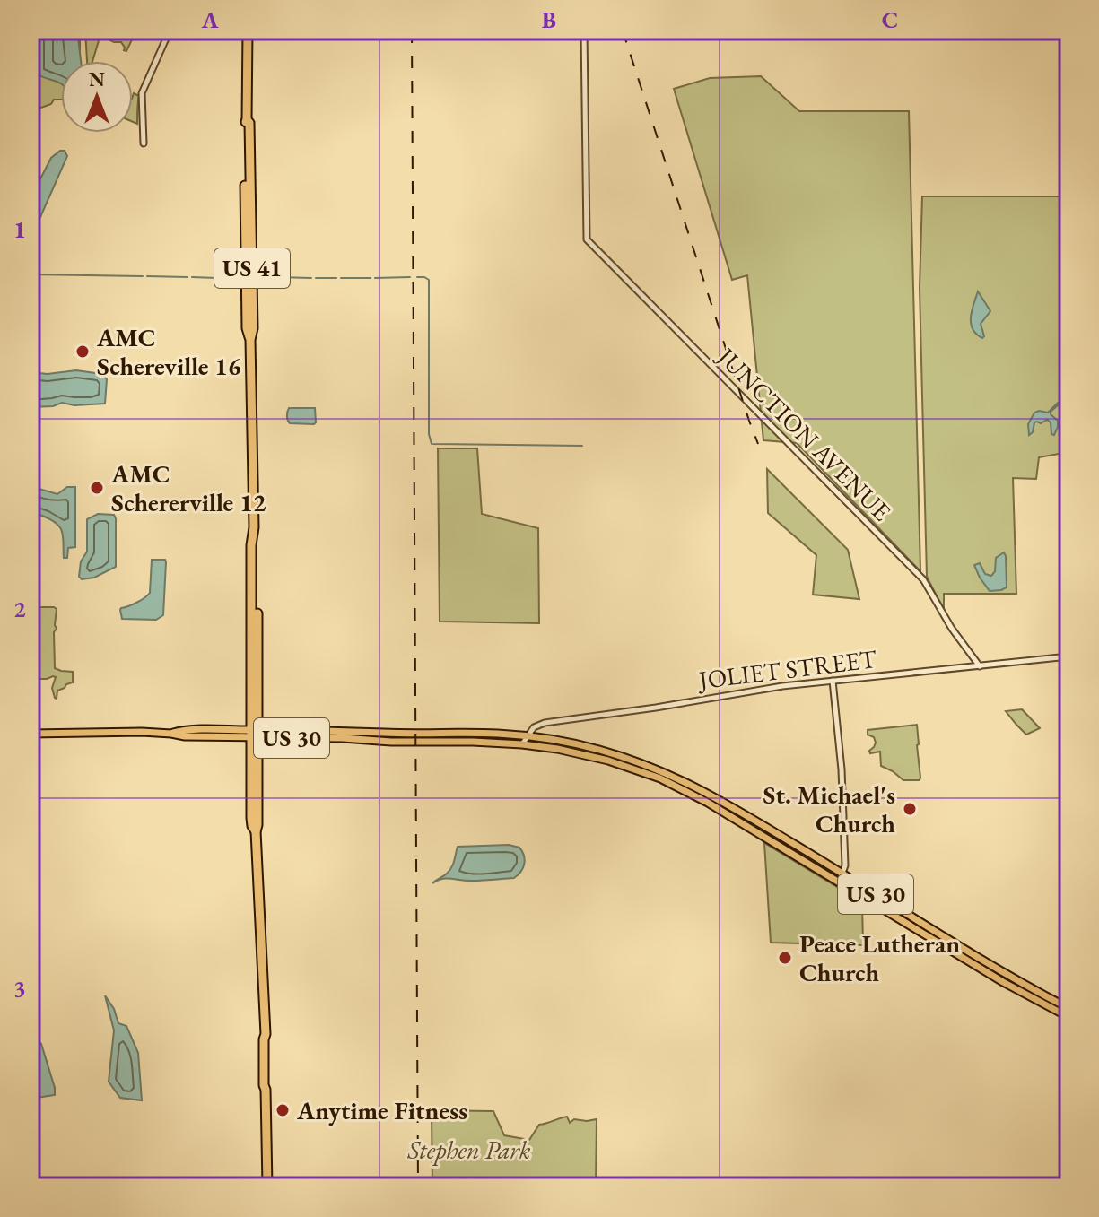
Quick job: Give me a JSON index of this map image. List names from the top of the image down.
{
  "streets": {
    "highway": ["US 41"],
    "main road": ["US 30"],
    "street": ["JUNCTION AVENUE", "JOLIET STREET"]
  },
  "crossings": [
    ["US 41", "US 30"],
    ["JUNCTION AVENUE", "JOLIET STREET"],
    ["JOLIET STREET", "US 30"]
  ],
  "parks": ["Stephen Park"],
  "places": [
    "AMC Schereville 16",
    "AMC Schererville 12",
    "St. Michael's Church",
    "Peace Lutheran Church",
    "Anytime Fitness"
  ],
  "north": "top",
  "grid": {
    "columns": ["A", "B", "C"],
    "rows": ["1", "2", "3"]
  }
}
